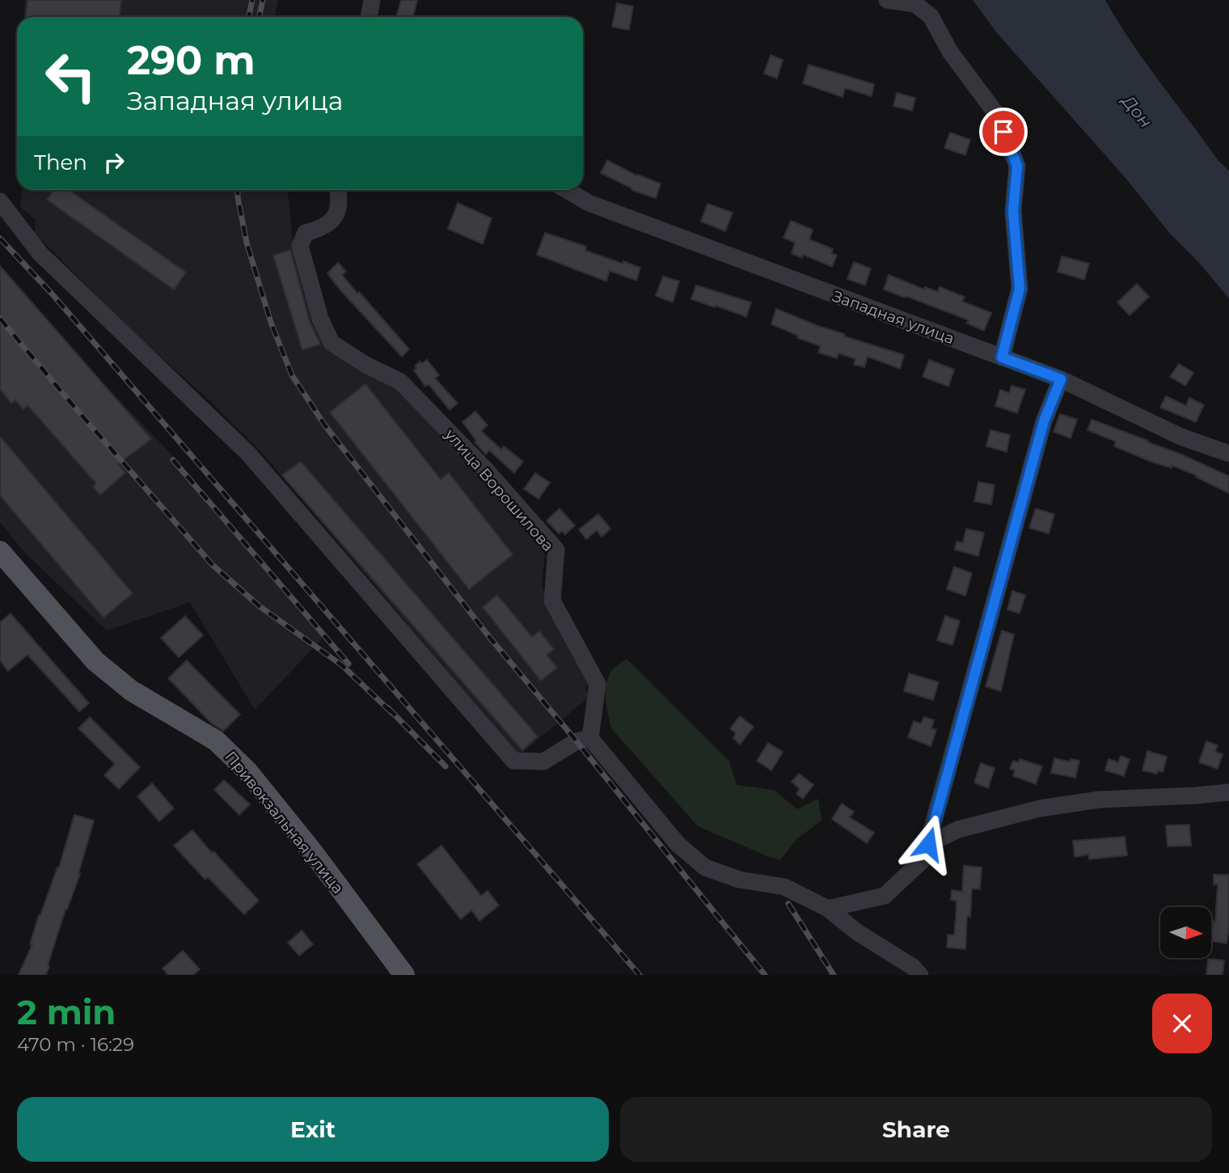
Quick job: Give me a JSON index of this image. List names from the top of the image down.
{
  "streets": {
    "main road": ["Привокзальная улица"],
    "street": ["Западная улица", "улица Ворошилова"]
  },
  "water": ["Дон"],
  "north": "right",
  "page": {
    "turn": ["290 m", "Западная улица"],
    "then": "Then",
    "heading": ["2 min", "470 m · 16:29"],
    "buttons": ["Exit", "Share"]
  }
}
